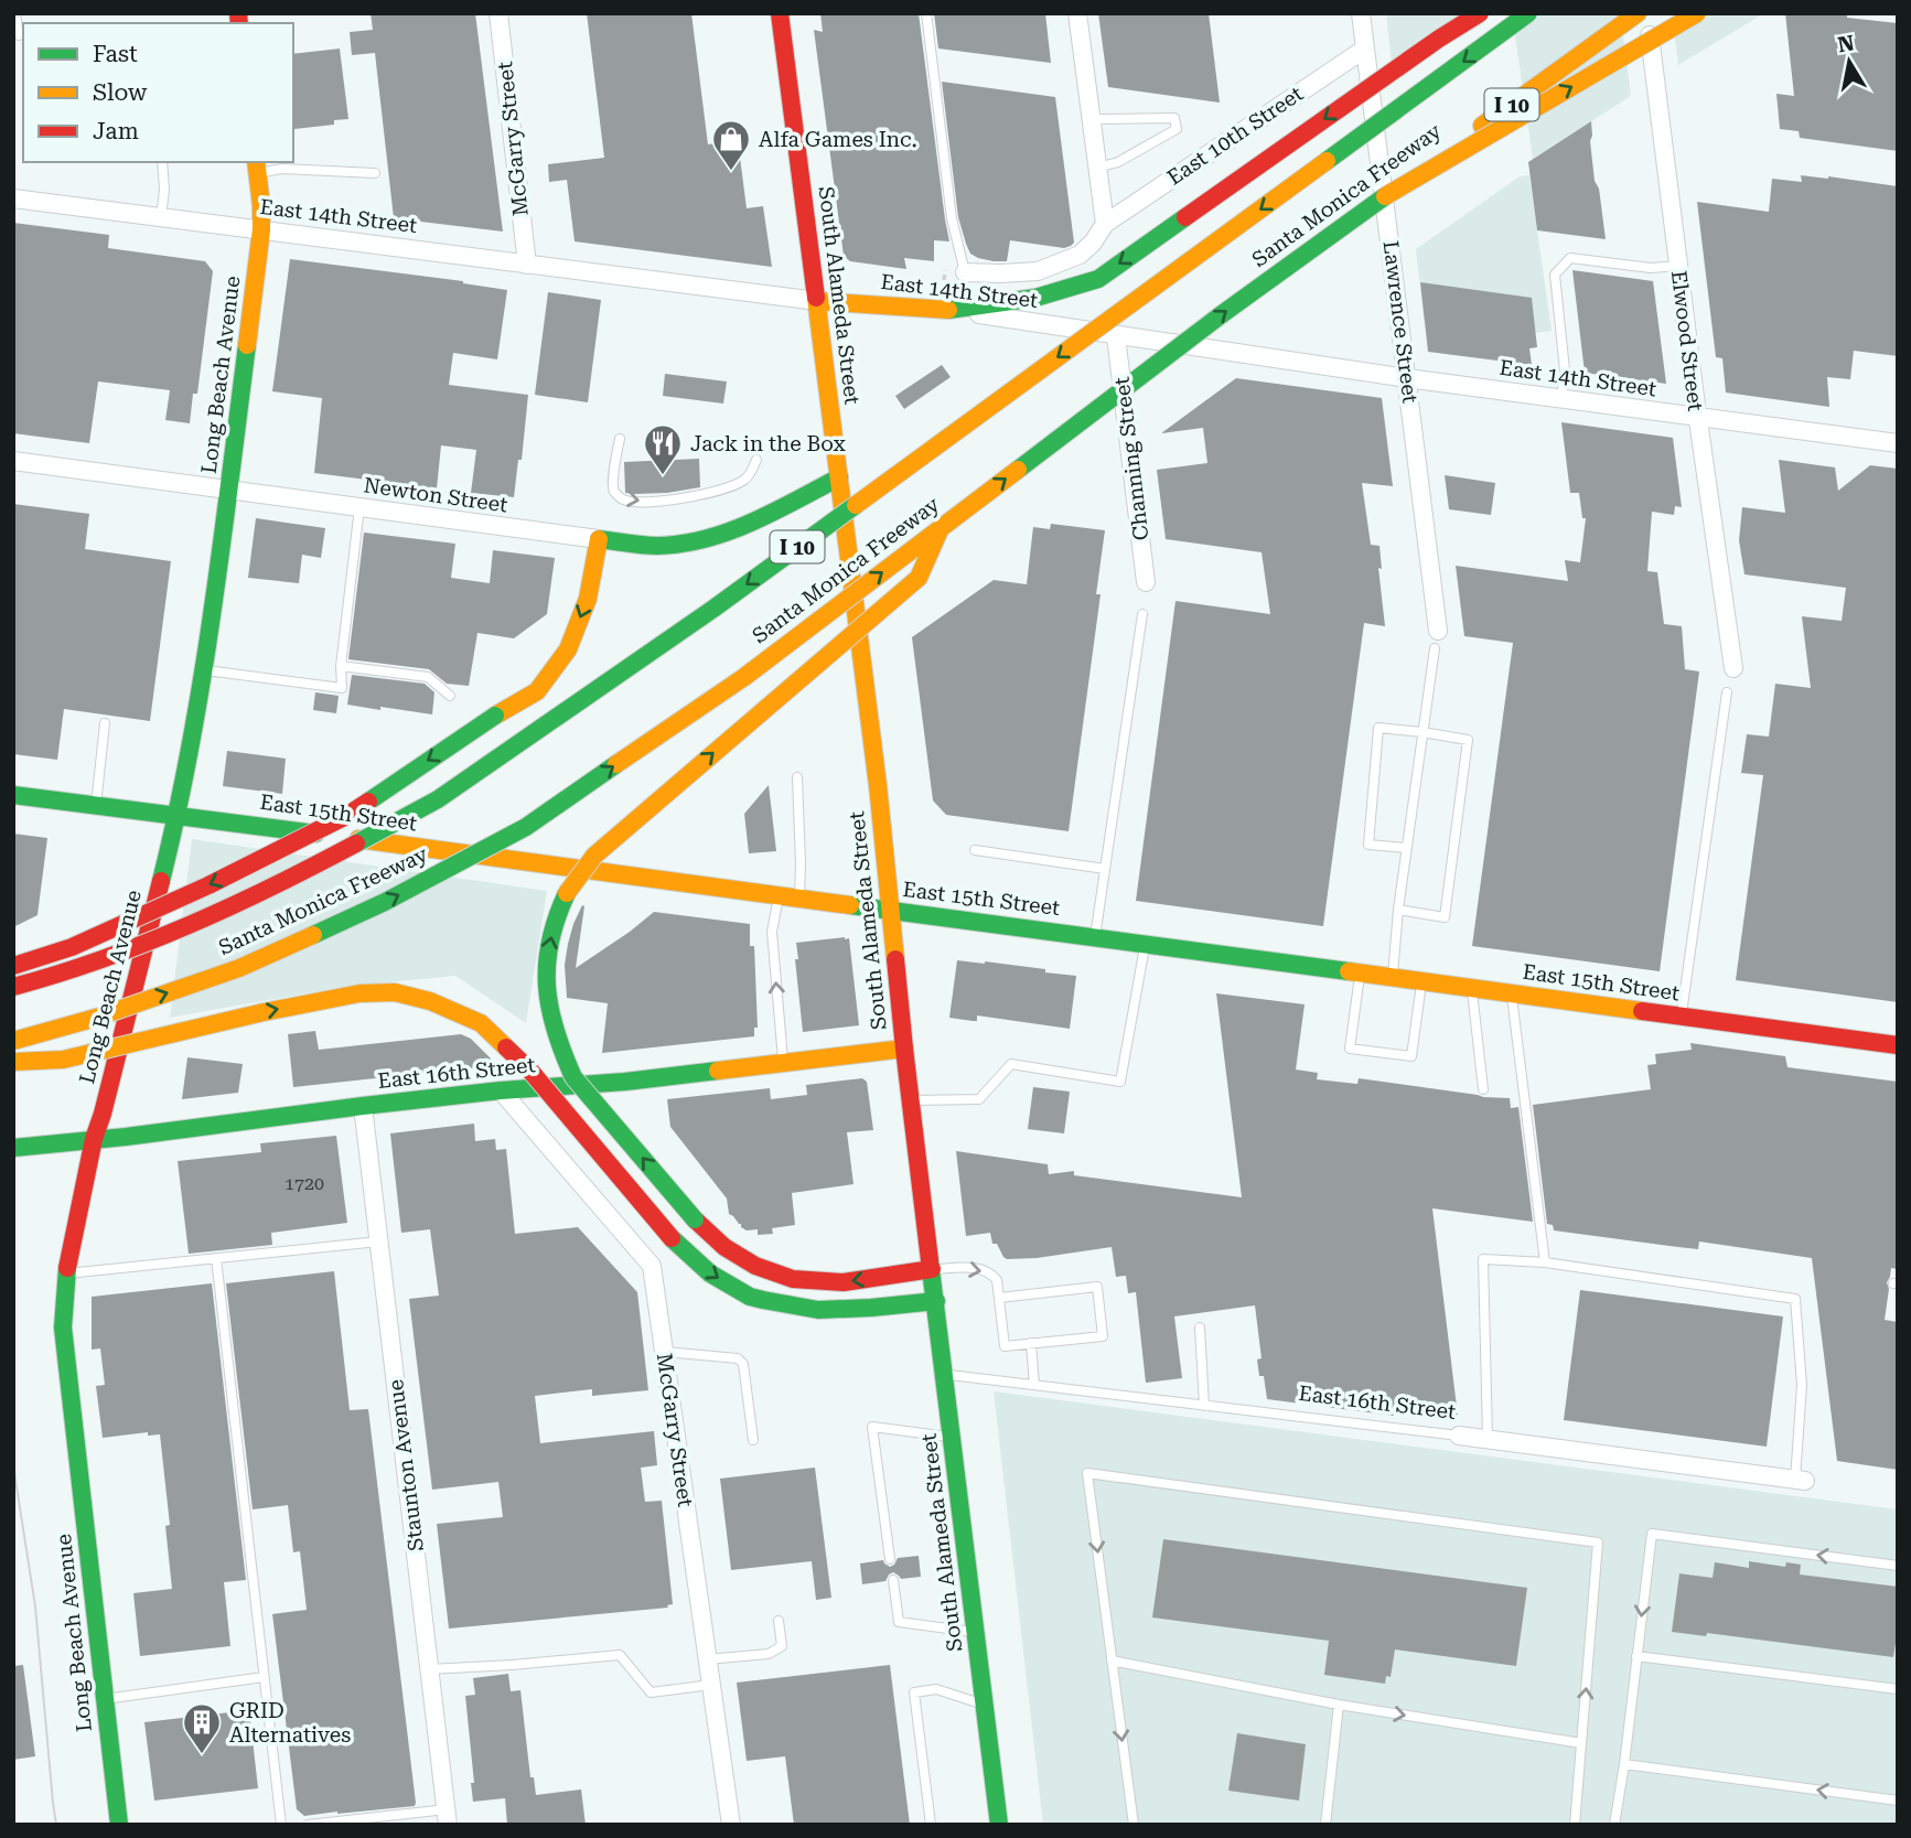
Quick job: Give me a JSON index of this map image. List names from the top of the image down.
{
  "streets": {
    "main road": [
      "I 10",
      "Santa Monica Freeway",
      "East 14th Street",
      "South Alameda Street",
      "Long Beach Avenue",
      "Newton Street",
      "East 15th Street",
      "East 16th Street"
    ],
    "street": [
      "East 10th Street",
      "McGarry Street",
      "Lawrence Street",
      "Elwood Street",
      "Channing Street",
      "Staunton Avenue"
    ]
  },
  "crossings": [
    ["East 10th Street", "Lawrence Street"],
    ["McGarry Street", "East 14th Street"],
    ["McGarry Street", "East 16th Street"],
    ["East 14th Street", "South Alameda Street"],
    ["East 14th Street", "Lawrence Street"],
    ["East 14th Street", "Elwood Street"],
    ["East 14th Street", "Long Beach Avenue"],
    ["East 14th Street", "Channing Street"],
    ["South Alameda Street", "Newton Street"],
    ["South Alameda Street", "East 15th Street"],
    ["South Alameda Street", "East 16th Street"],
    ["Long Beach Avenue", "Newton Street"],
    ["Long Beach Avenue", "East 15th Street"],
    ["Long Beach Avenue", "East 16th Street"],
    ["East 16th Street", "Staunton Avenue"]
  ],
  "places": {
    "shop": ["Alfa Games Inc."],
    "restaurant": ["Jack in the Box"],
    "building": ["GRID Alternatives"]
  },
  "house_numbers": ["1720"],
  "legend": ["Fast", "Slow", "Jam"],
  "north": "top"
}
